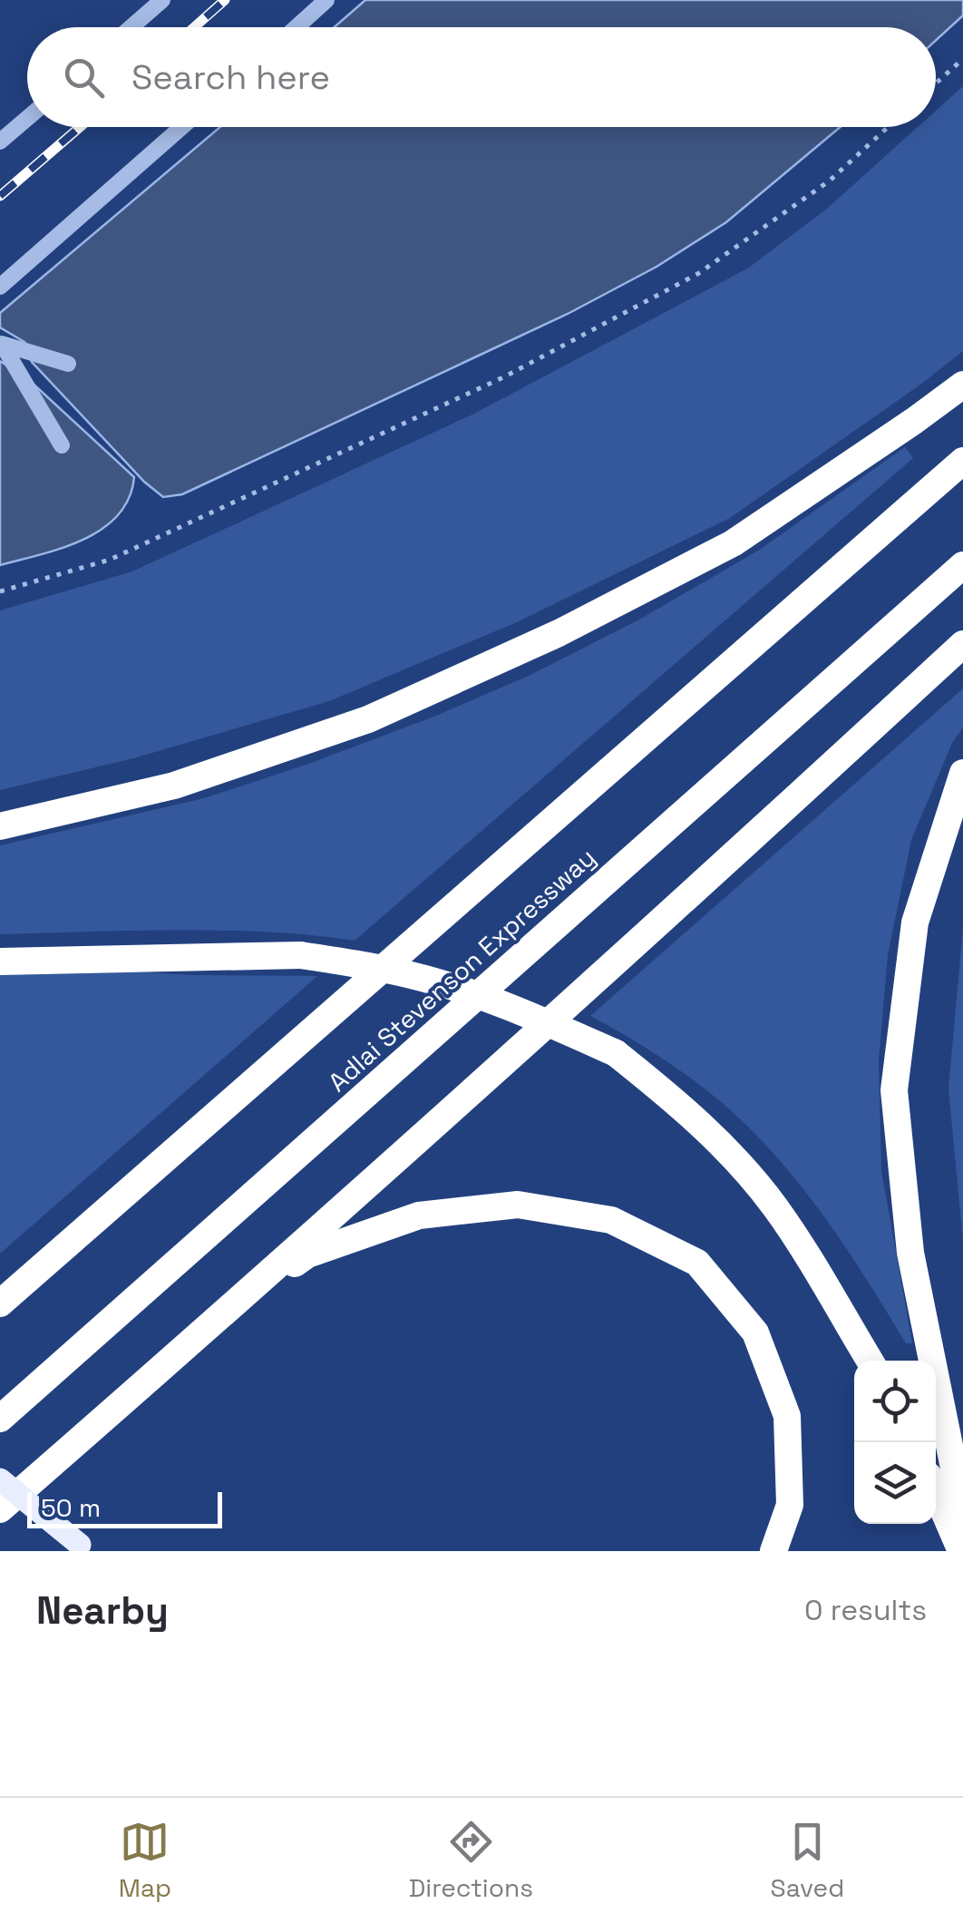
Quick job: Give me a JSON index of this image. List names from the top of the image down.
{
  "streets": {
    "highway": ["Adlai Stevenson Expressway"]
  },
  "scale_bar": "50 m",
  "page": {
    "search": "Search here",
    "scale": "50 m",
    "heading": ["Nearby", "0 results"],
    "nav": ["Map", "Directions", "Saved"]
  }
}
